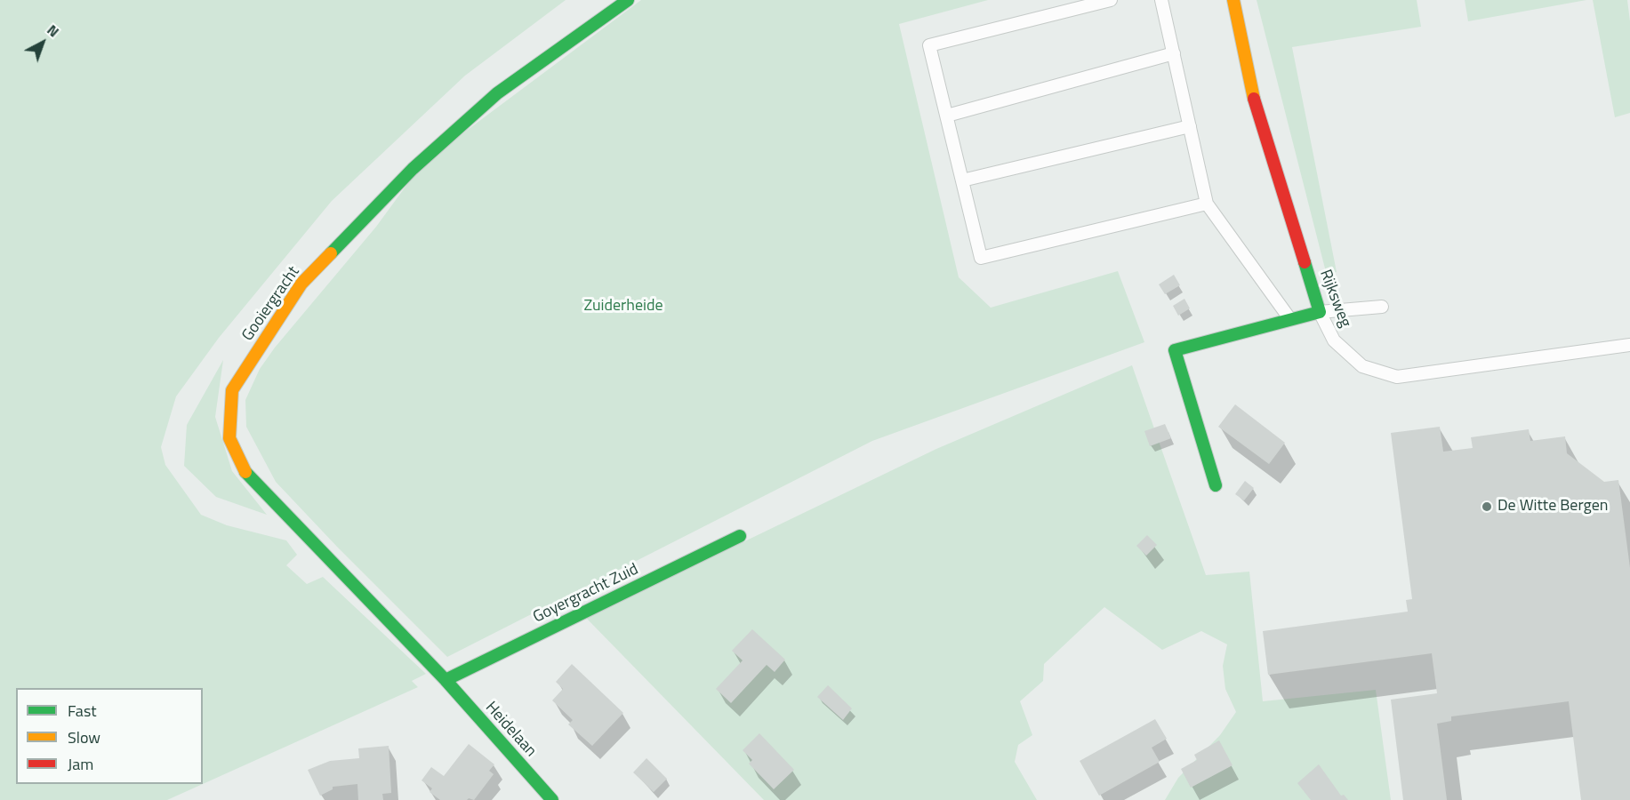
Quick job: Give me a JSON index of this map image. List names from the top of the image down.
{
  "streets": {
    "street": [
      "Rijksweg",
      "Gooiergracht",
      "Goyergracht Zuid",
      "Heidelaan"
    ]
  },
  "crossings": [
    ["Gooiergracht", "Goyergracht Zuid"],
    ["Gooiergracht", "Heidelaan"],
    ["Goyergracht Zuid", "Heidelaan"]
  ],
  "parks": ["Zuiderheide"],
  "places": ["De Witte Bergen"],
  "legend": ["Fast", "Slow", "Jam"],
  "north": "top right"
}
